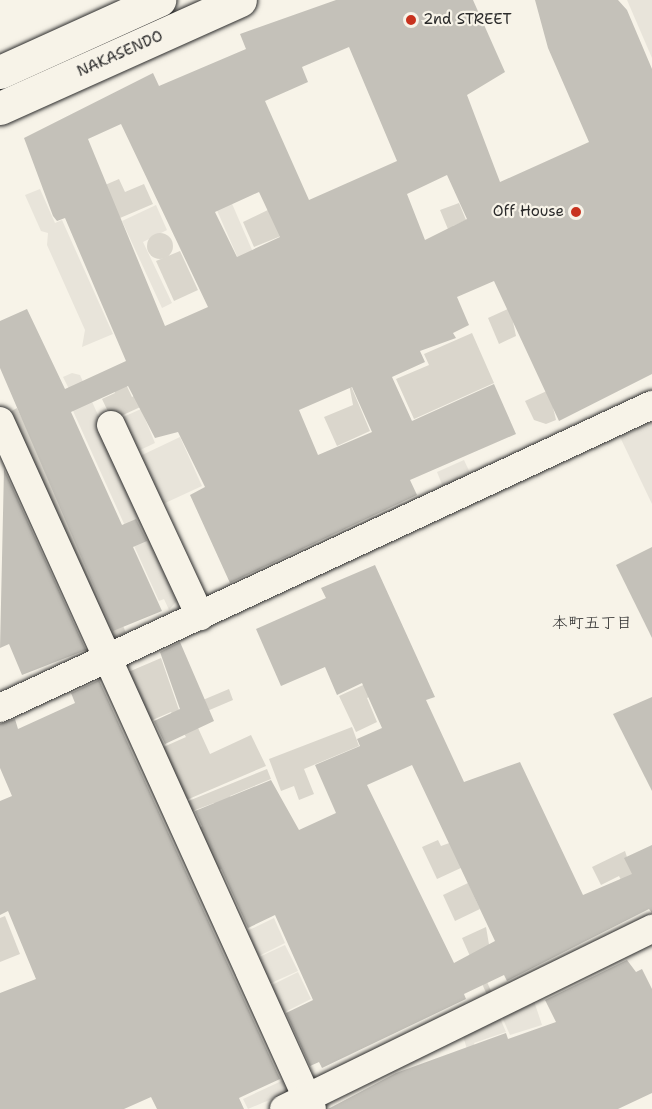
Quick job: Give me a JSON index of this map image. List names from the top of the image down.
{
  "streets": {
    "highway": ["NAKASENDO"]
  },
  "districts": ["本町五丁目"],
  "places": ["2nd STREET", "Off House"]
}
